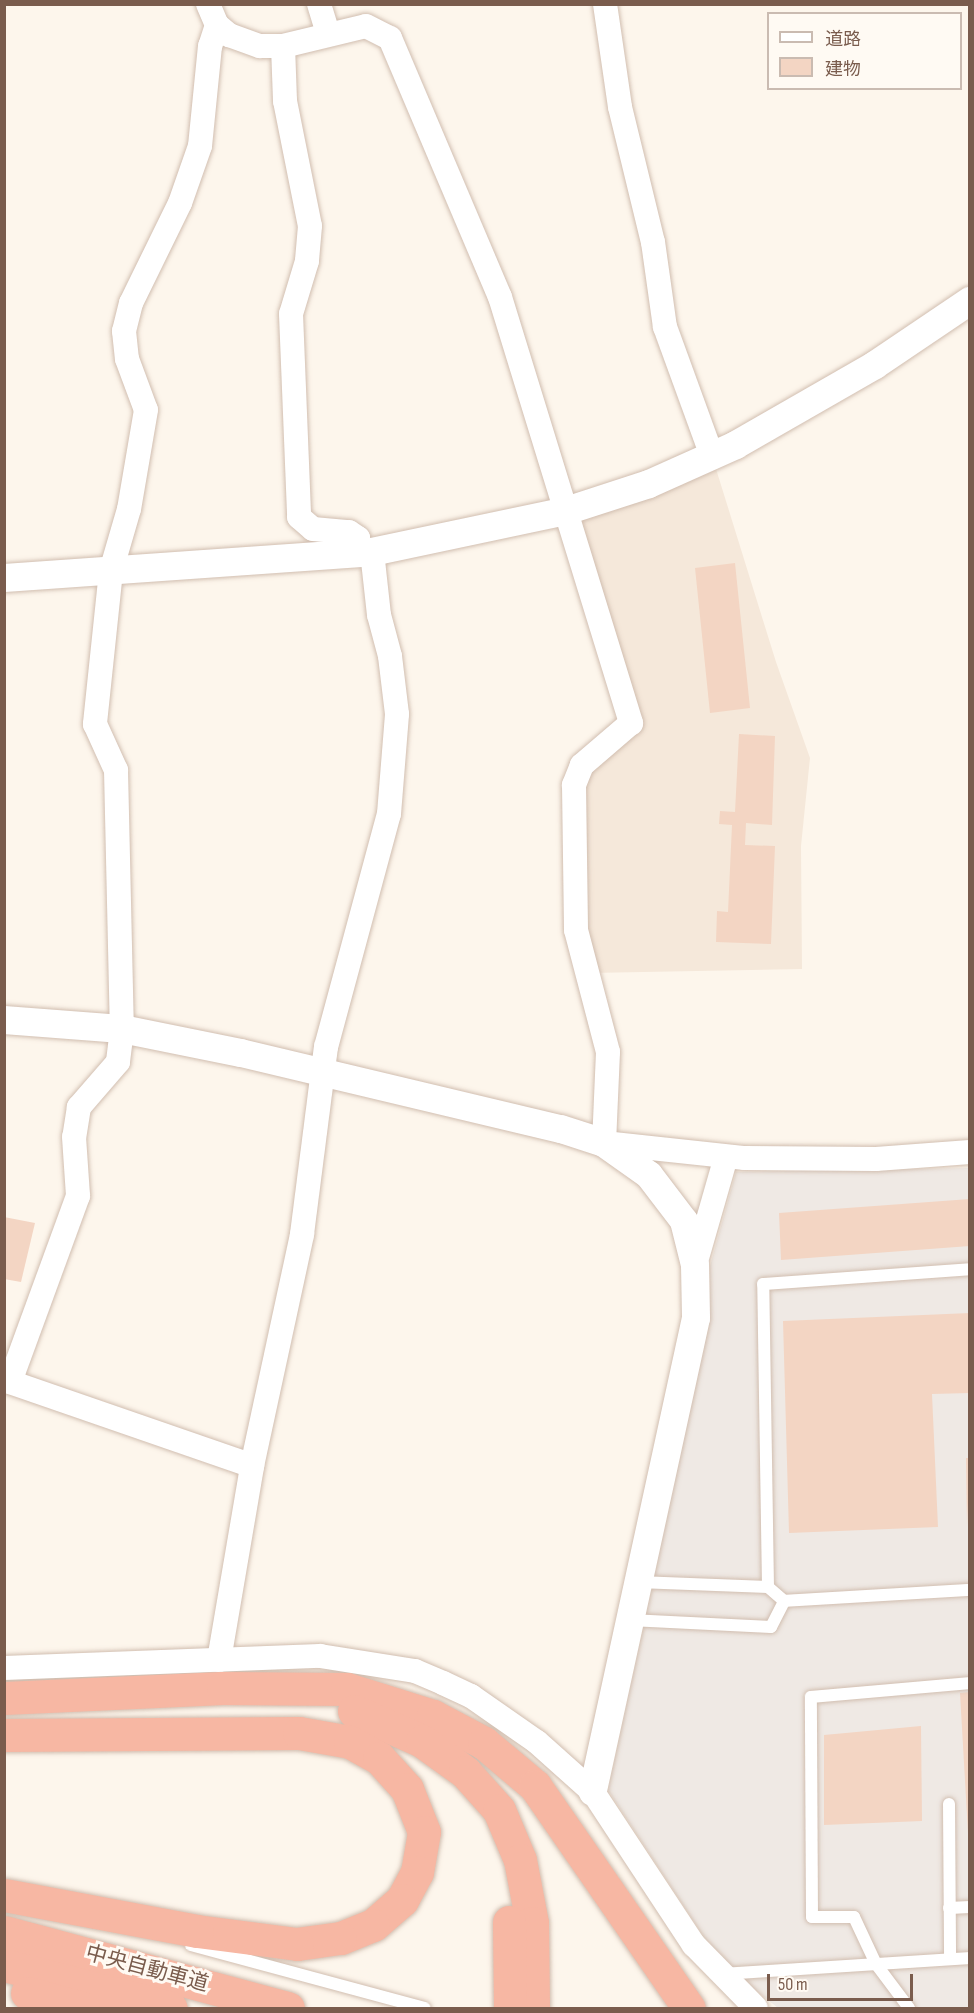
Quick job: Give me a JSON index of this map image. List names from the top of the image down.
{
  "streets": {
    "highway": ["中央自動車道"]
  },
  "legend": ["道路", "建物"],
  "scale_bar": "50 m"
}
